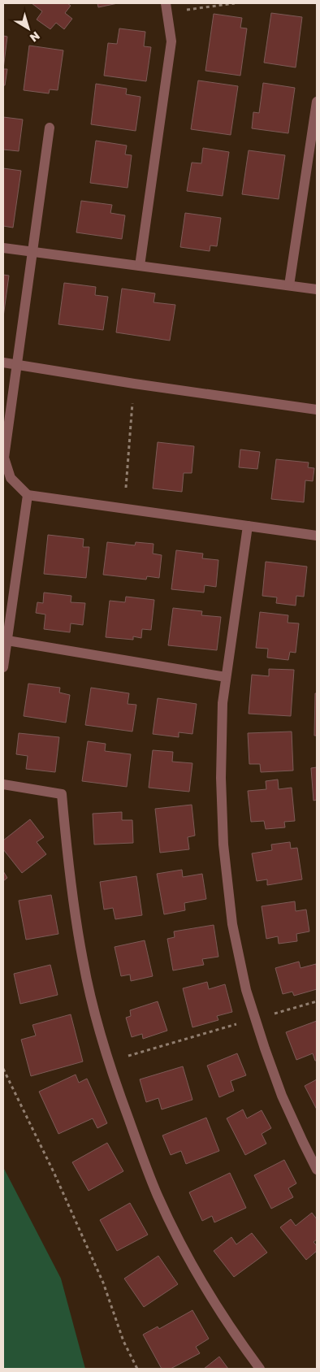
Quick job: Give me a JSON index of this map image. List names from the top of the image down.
{
  "north": "bottom right"
}
